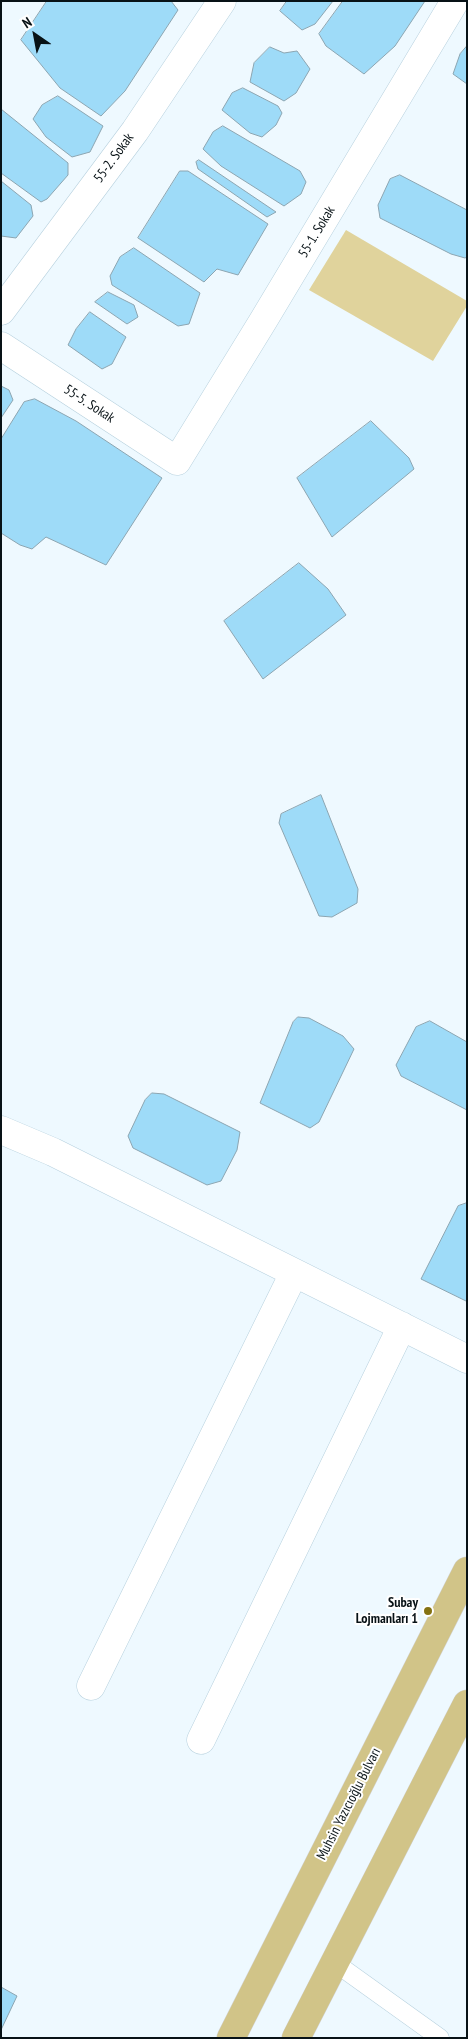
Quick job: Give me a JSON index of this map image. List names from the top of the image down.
{
  "streets": {
    "main road": ["Muhsin Yazıcıoğlu Bulvarı"],
    "street": ["55-2. Sokak", "55-1. Sokak", "55-5. Sokak"]
  },
  "crossings": [
    ["55-1. Sokak", "55-5. Sokak"]
  ],
  "places": ["Subay Lojmanları 1"],
  "north": "top left"
}
